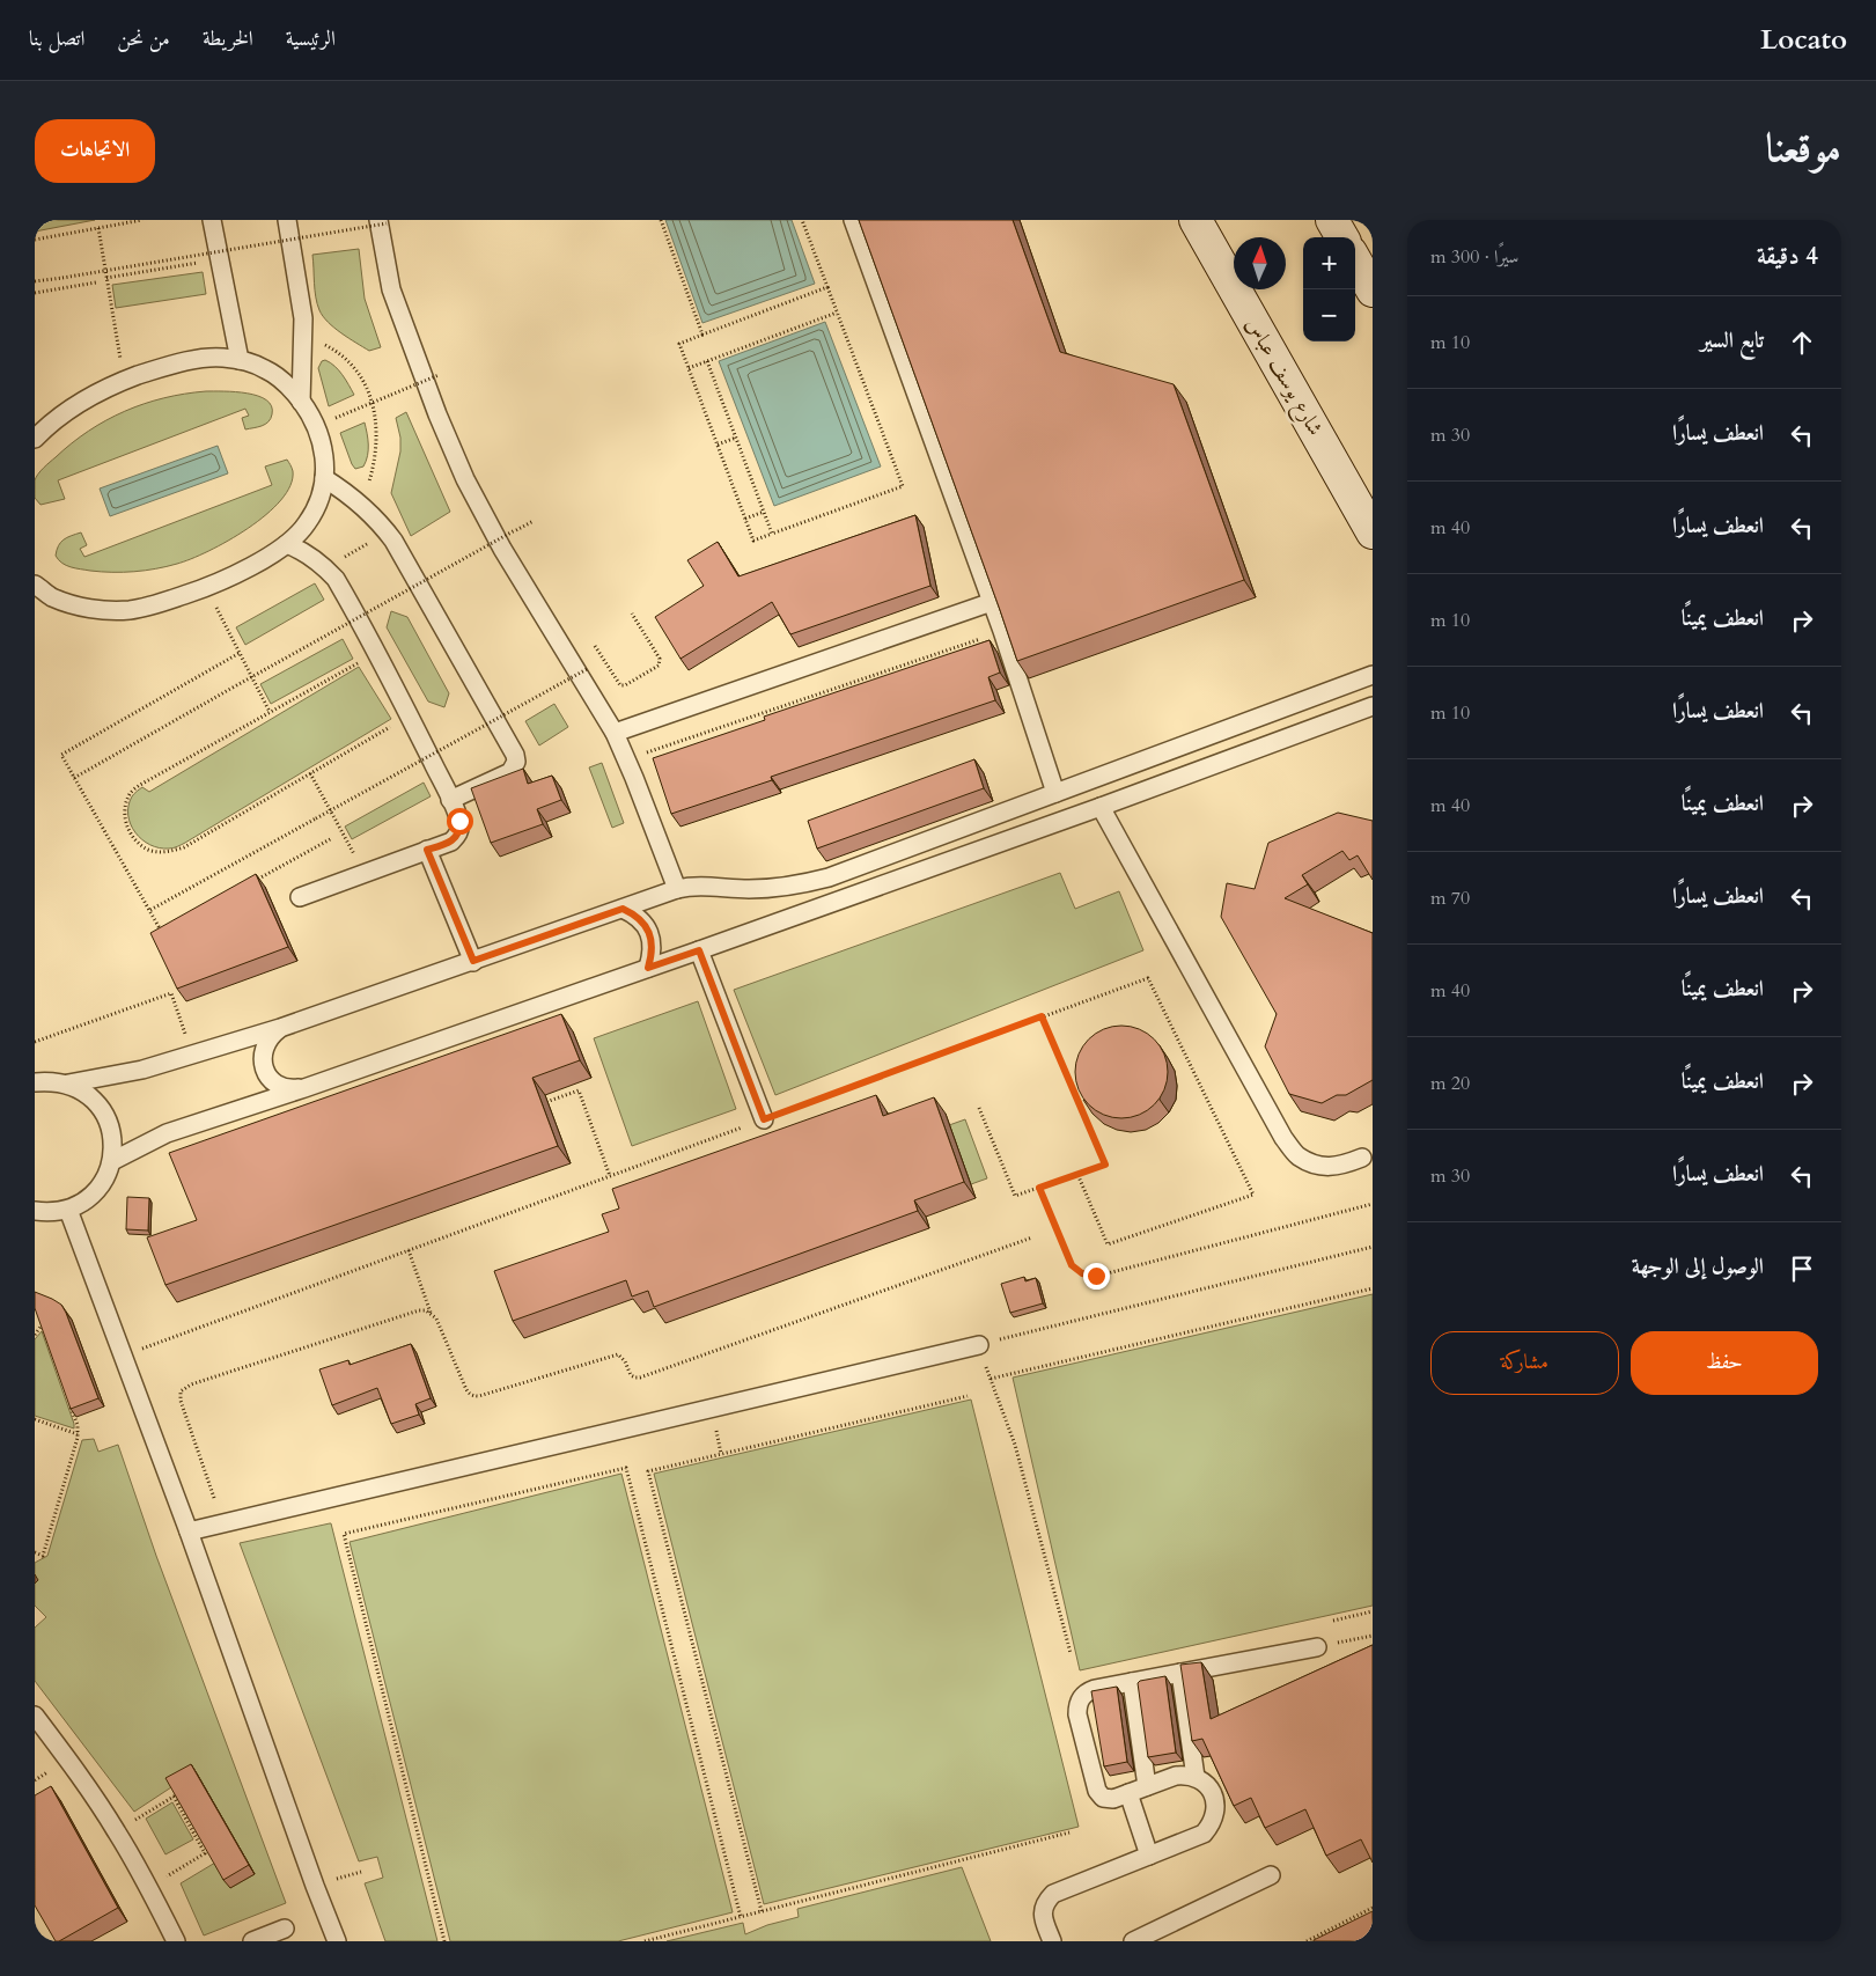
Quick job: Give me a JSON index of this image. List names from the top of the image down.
{
  "streets": {
    "main road": ["شارع يوسف عباس"]
  },
  "north": "top",
  "page": {
    "header": "Locato",
    "nav": [
      "الرئيسية",
      "الخريطة",
      "من نحن",
      "اتصل بنا"
    ],
    "title": "موقعنا",
    "buttons": [
      "الاتجاهات",
      ["حفظ", "مشاركة"]
    ],
    "heading": ["4 دقيقة", "سيرًا · 300 m"],
    "map_buttons": ["+", "−"],
    "list": [
      ["تابع السير", "10 m"],
      ["انعطف يسارًا", "30 m"],
      ["انعطف يسارًا", "40 m"],
      ["انعطف يمينًا", "10 m"],
      ["انعطف يسارًا", "10 m"],
      ["انعطف يمينًا", "40 m"],
      ["انعطف يسارًا", "70 m"],
      ["انعطف يمينًا", "40 m"],
      ["انعطف يمينًا", "20 m"],
      ["انعطف يسارًا", "30 m"],
      "الوصول إلى الوجهة"
    ]
  }
}
